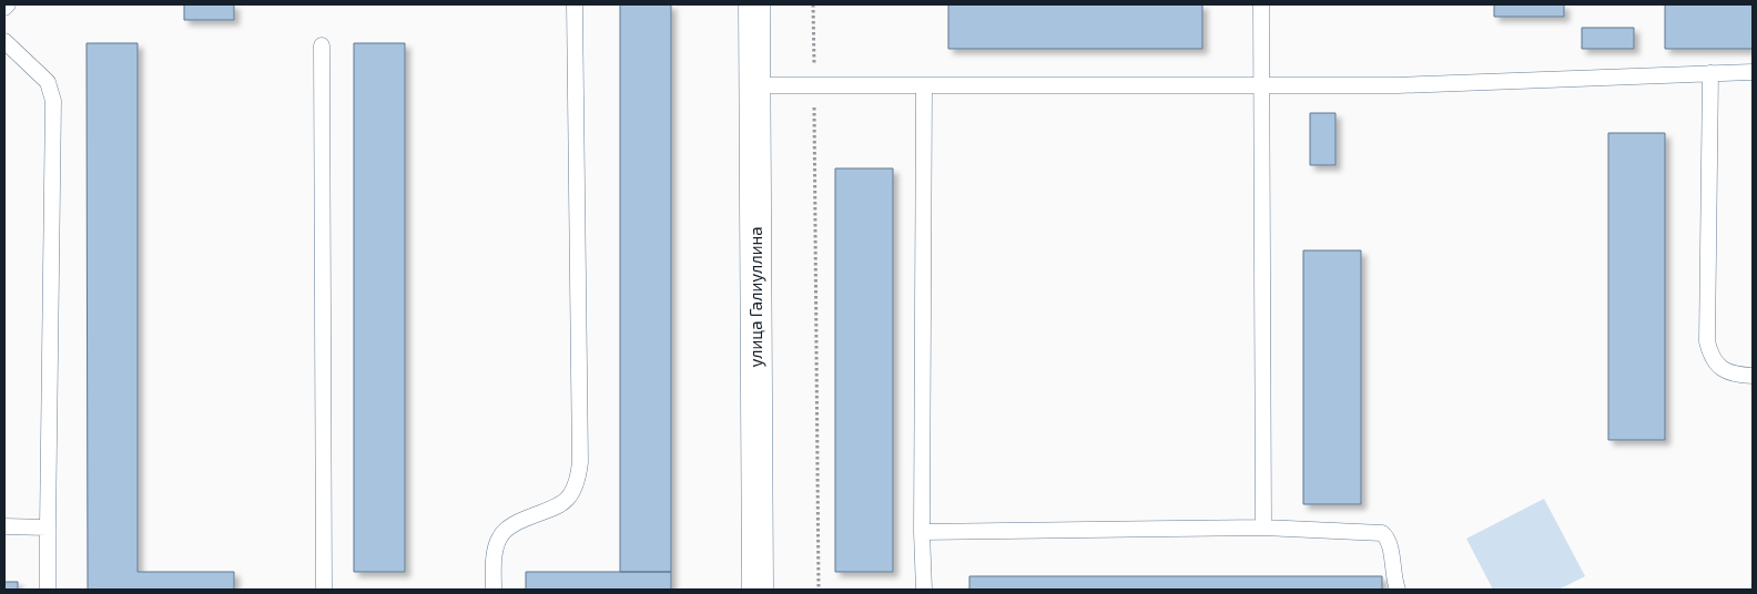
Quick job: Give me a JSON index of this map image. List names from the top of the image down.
{
  "streets": {
    "street": ["улица Галиуллина"]
  }
}
